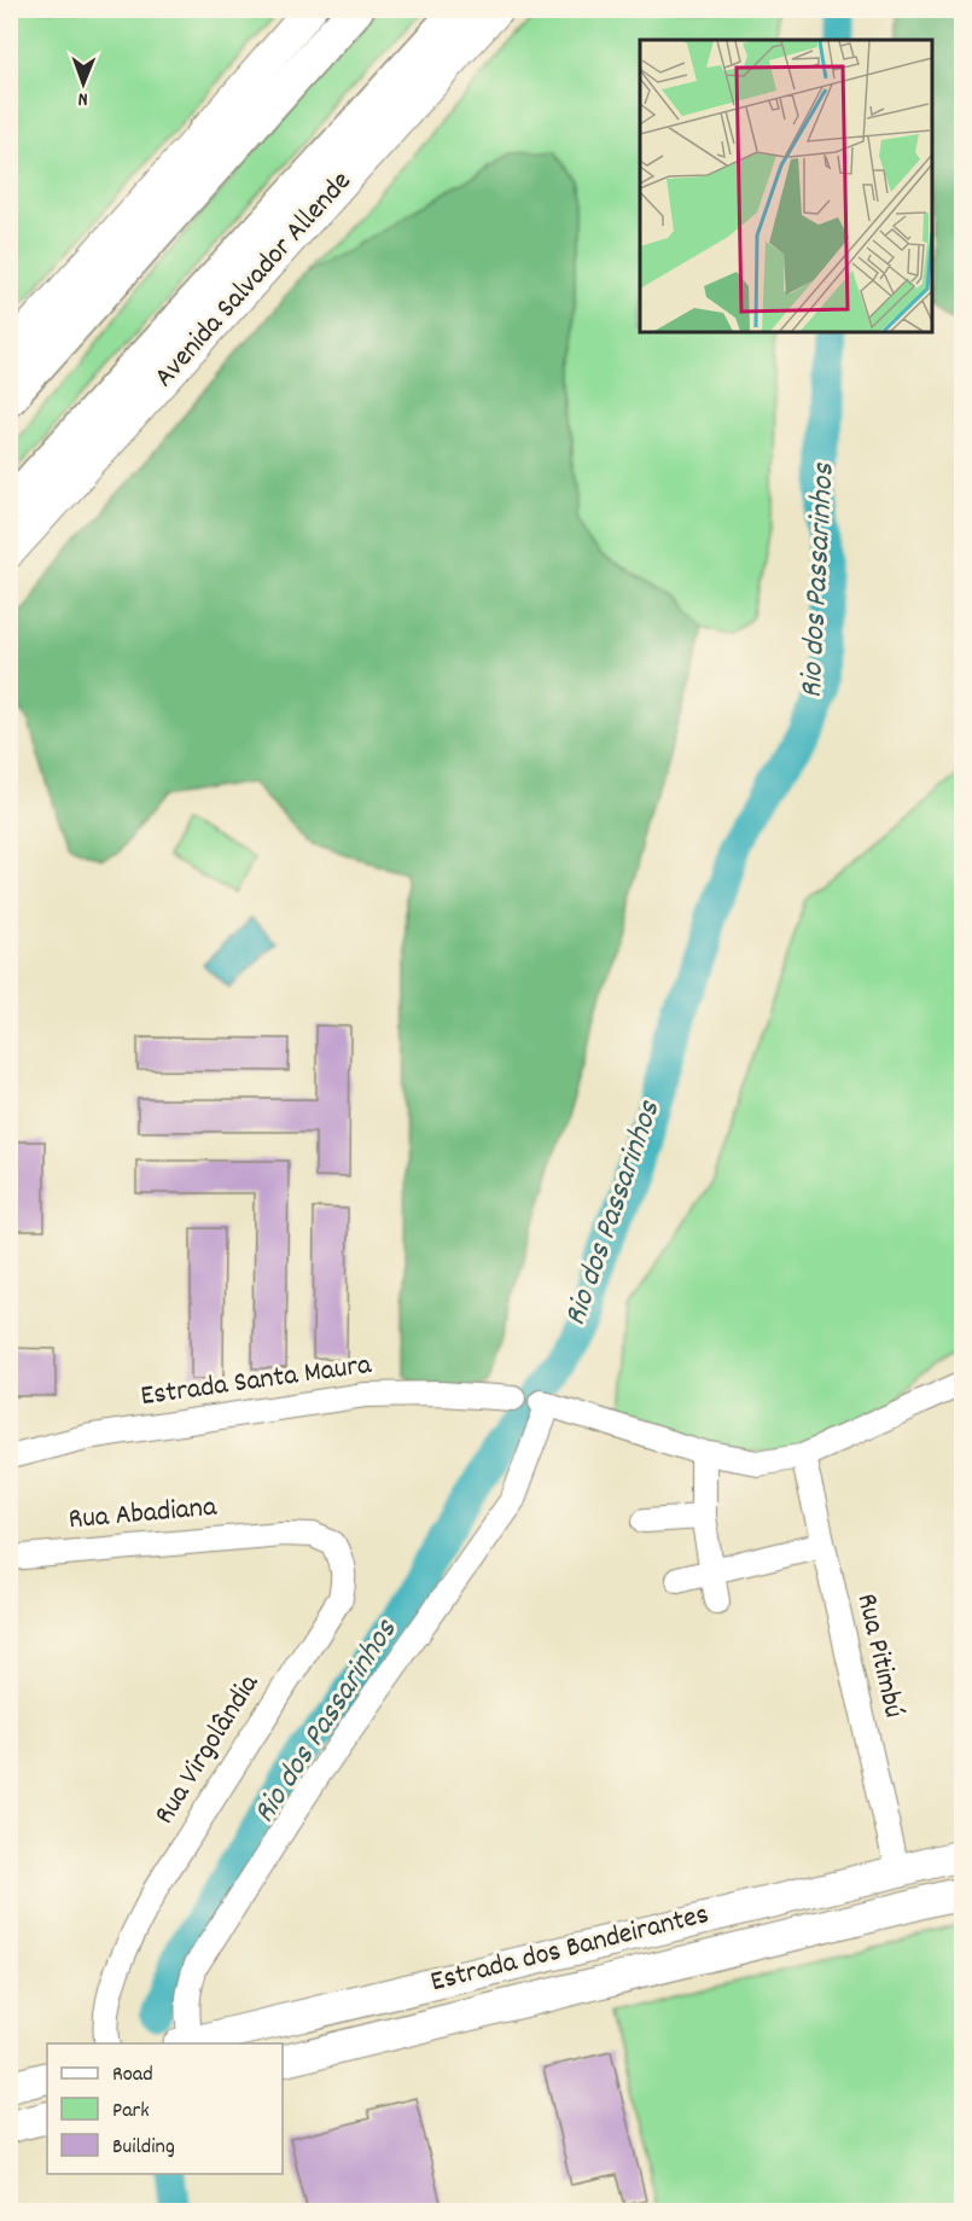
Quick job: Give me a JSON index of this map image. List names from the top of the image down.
{
  "streets": {
    "highway": ["Avenida Salvador Allende"],
    "main road": ["Estrada dos Bandeirantes"],
    "street": [
      "Estrada Santa Maura",
      "Rua Abadiana",
      "Rua Pitimbú",
      "Rua Virgolândia"
    ]
  },
  "crossings": [
    ["Rua Abadiana", "Rua Virgolândia"],
    ["Rua Pitimbú", "Estrada dos Bandeirantes"]
  ],
  "water": ["Rio dos Passarinhos"],
  "legend": ["Road", "Park", "Building"],
  "north": "bottom"
}
